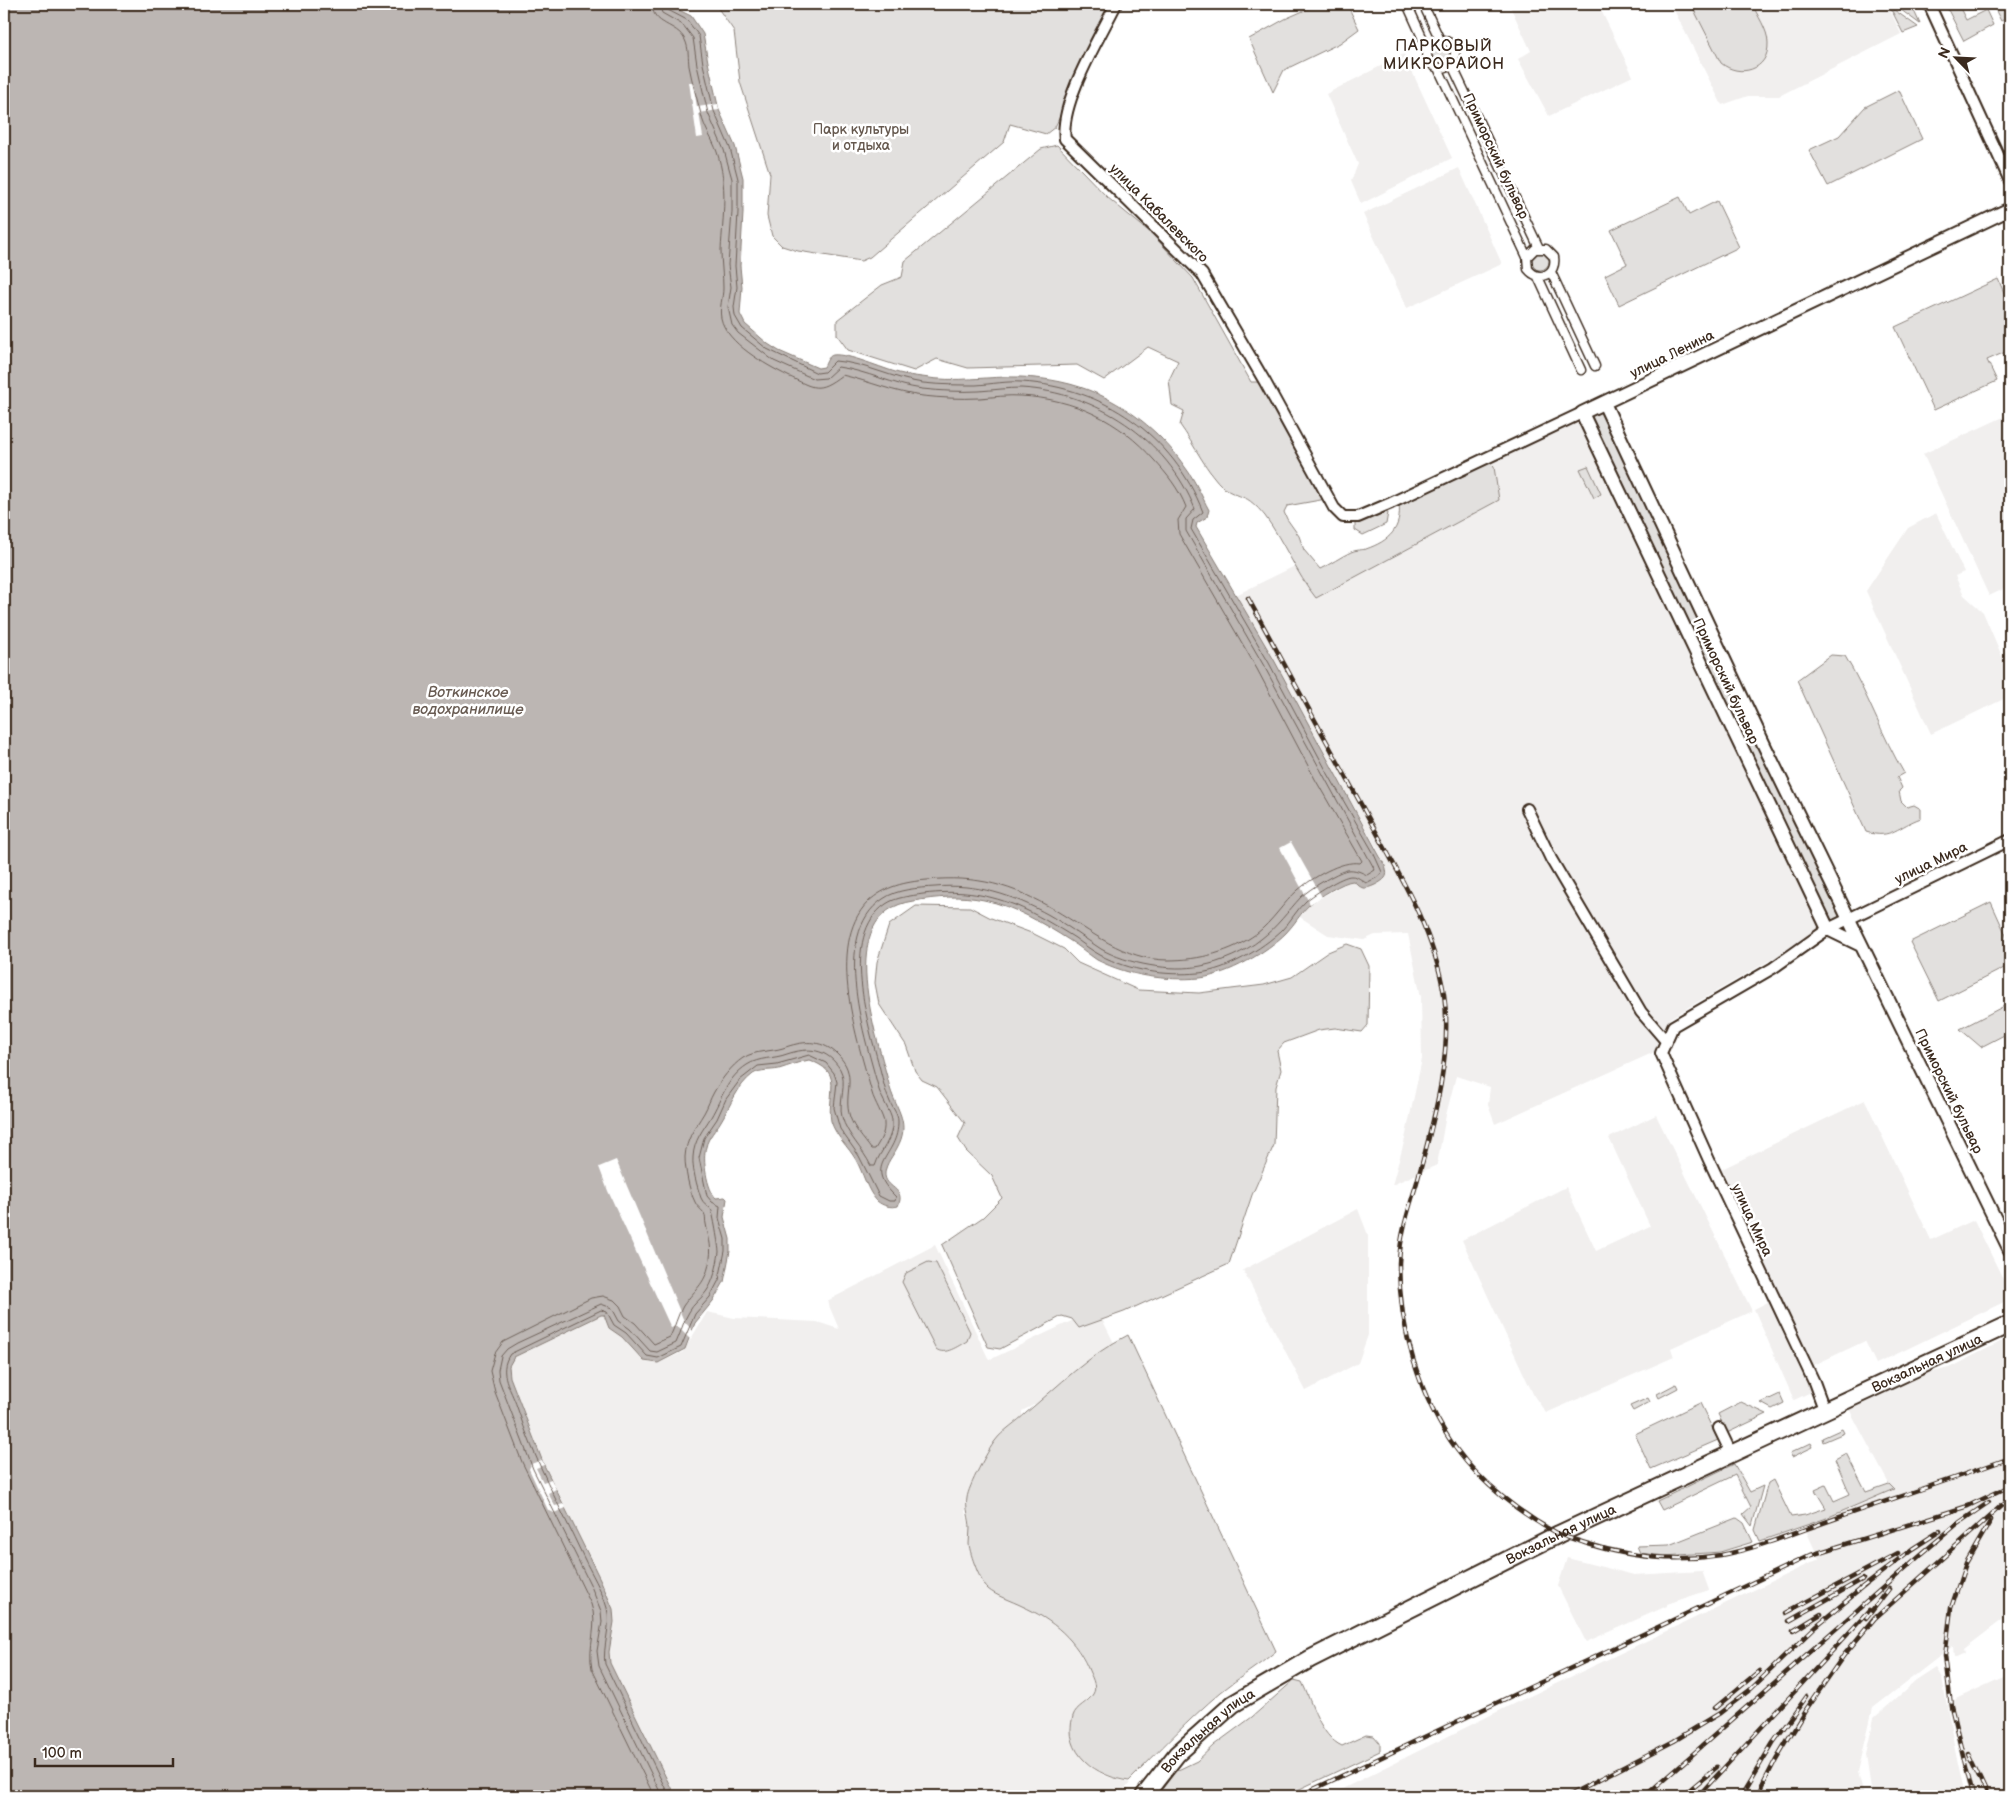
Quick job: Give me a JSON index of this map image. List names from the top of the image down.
{
  "streets": {
    "main road": ["Вокзальная улица"],
    "street": [
      "Приморский бульвар",
      "улица Кабалевского",
      "улица Ленина",
      "улица Мира"
    ]
  },
  "crossings": [
    ["Приморский бульвар", "улица Ленина"],
    ["Приморский бульвар", "улица Мира"],
    ["улица Кабалевского", "улица Ленина"],
    ["улица Мира", "Вокзальная улица"]
  ],
  "districts": ["ПАРКОВЫЙ МИКРОРАЙОН"],
  "water": ["Воткинское водохранилище"],
  "parks": ["Парк культуры и отдыха"],
  "scale_bar": "100 m",
  "north": "top left"
}
